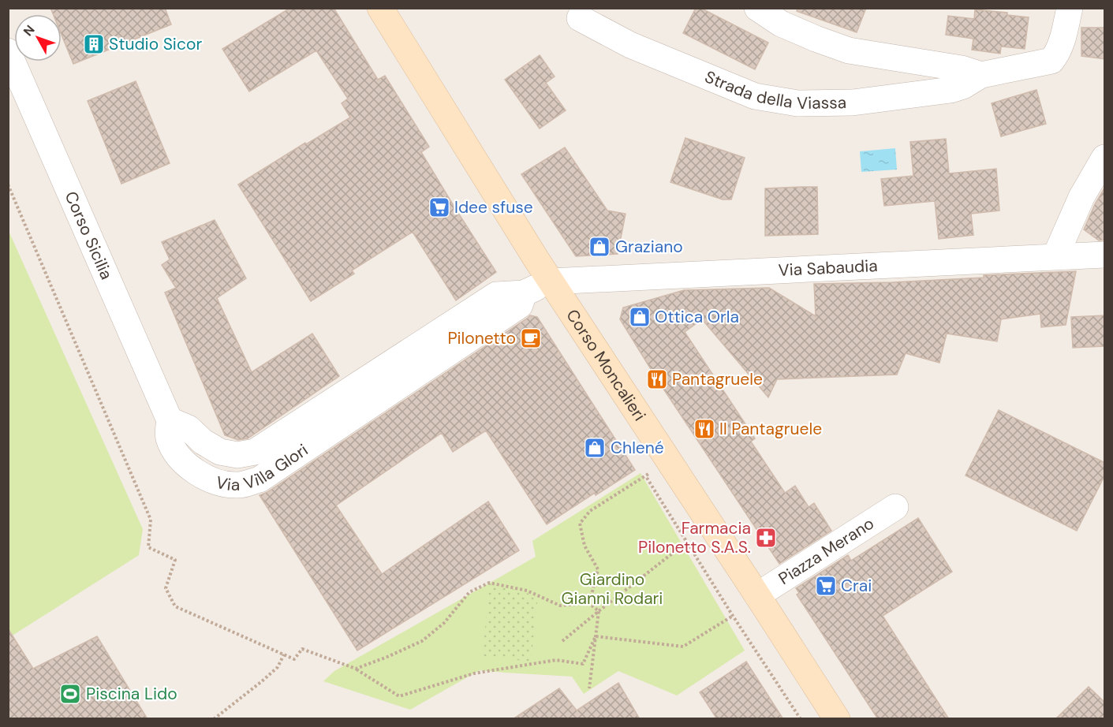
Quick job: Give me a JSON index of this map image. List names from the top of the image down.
{
  "streets": {
    "main road": ["Corso Moncalieri"],
    "street": [
      "Strada della Viassa",
      "Corso Sicilia",
      "Via Sabaudia",
      "Via Villa Glori",
      "Piazza Merano"
    ]
  },
  "crossings": [
    ["Corso Sicilia", "Via Villa Glori"],
    ["Via Sabaudia", "Corso Moncalieri"],
    ["Via Sabaudia", "Via Villa Glori"],
    ["Corso Moncalieri", "Via Villa Glori"],
    ["Corso Moncalieri", "Piazza Merano"]
  ],
  "parks": ["Giardino Gianni Rodari"],
  "places": {
    "building": ["Studio Sicor"],
    "supermarket": ["Idee sfuse", "Crai"],
    "shop": ["Graziano", "Ottica Orla", "Chlené"],
    "cafe": ["Pilonetto"],
    "restaurant": ["Pantagruele", "Il Pantagruele"],
    "pharmacy": ["Farmacia Pilonetto S.A.S."],
    "sports": ["Piscina Lido"]
  },
  "north": "top left"
}
